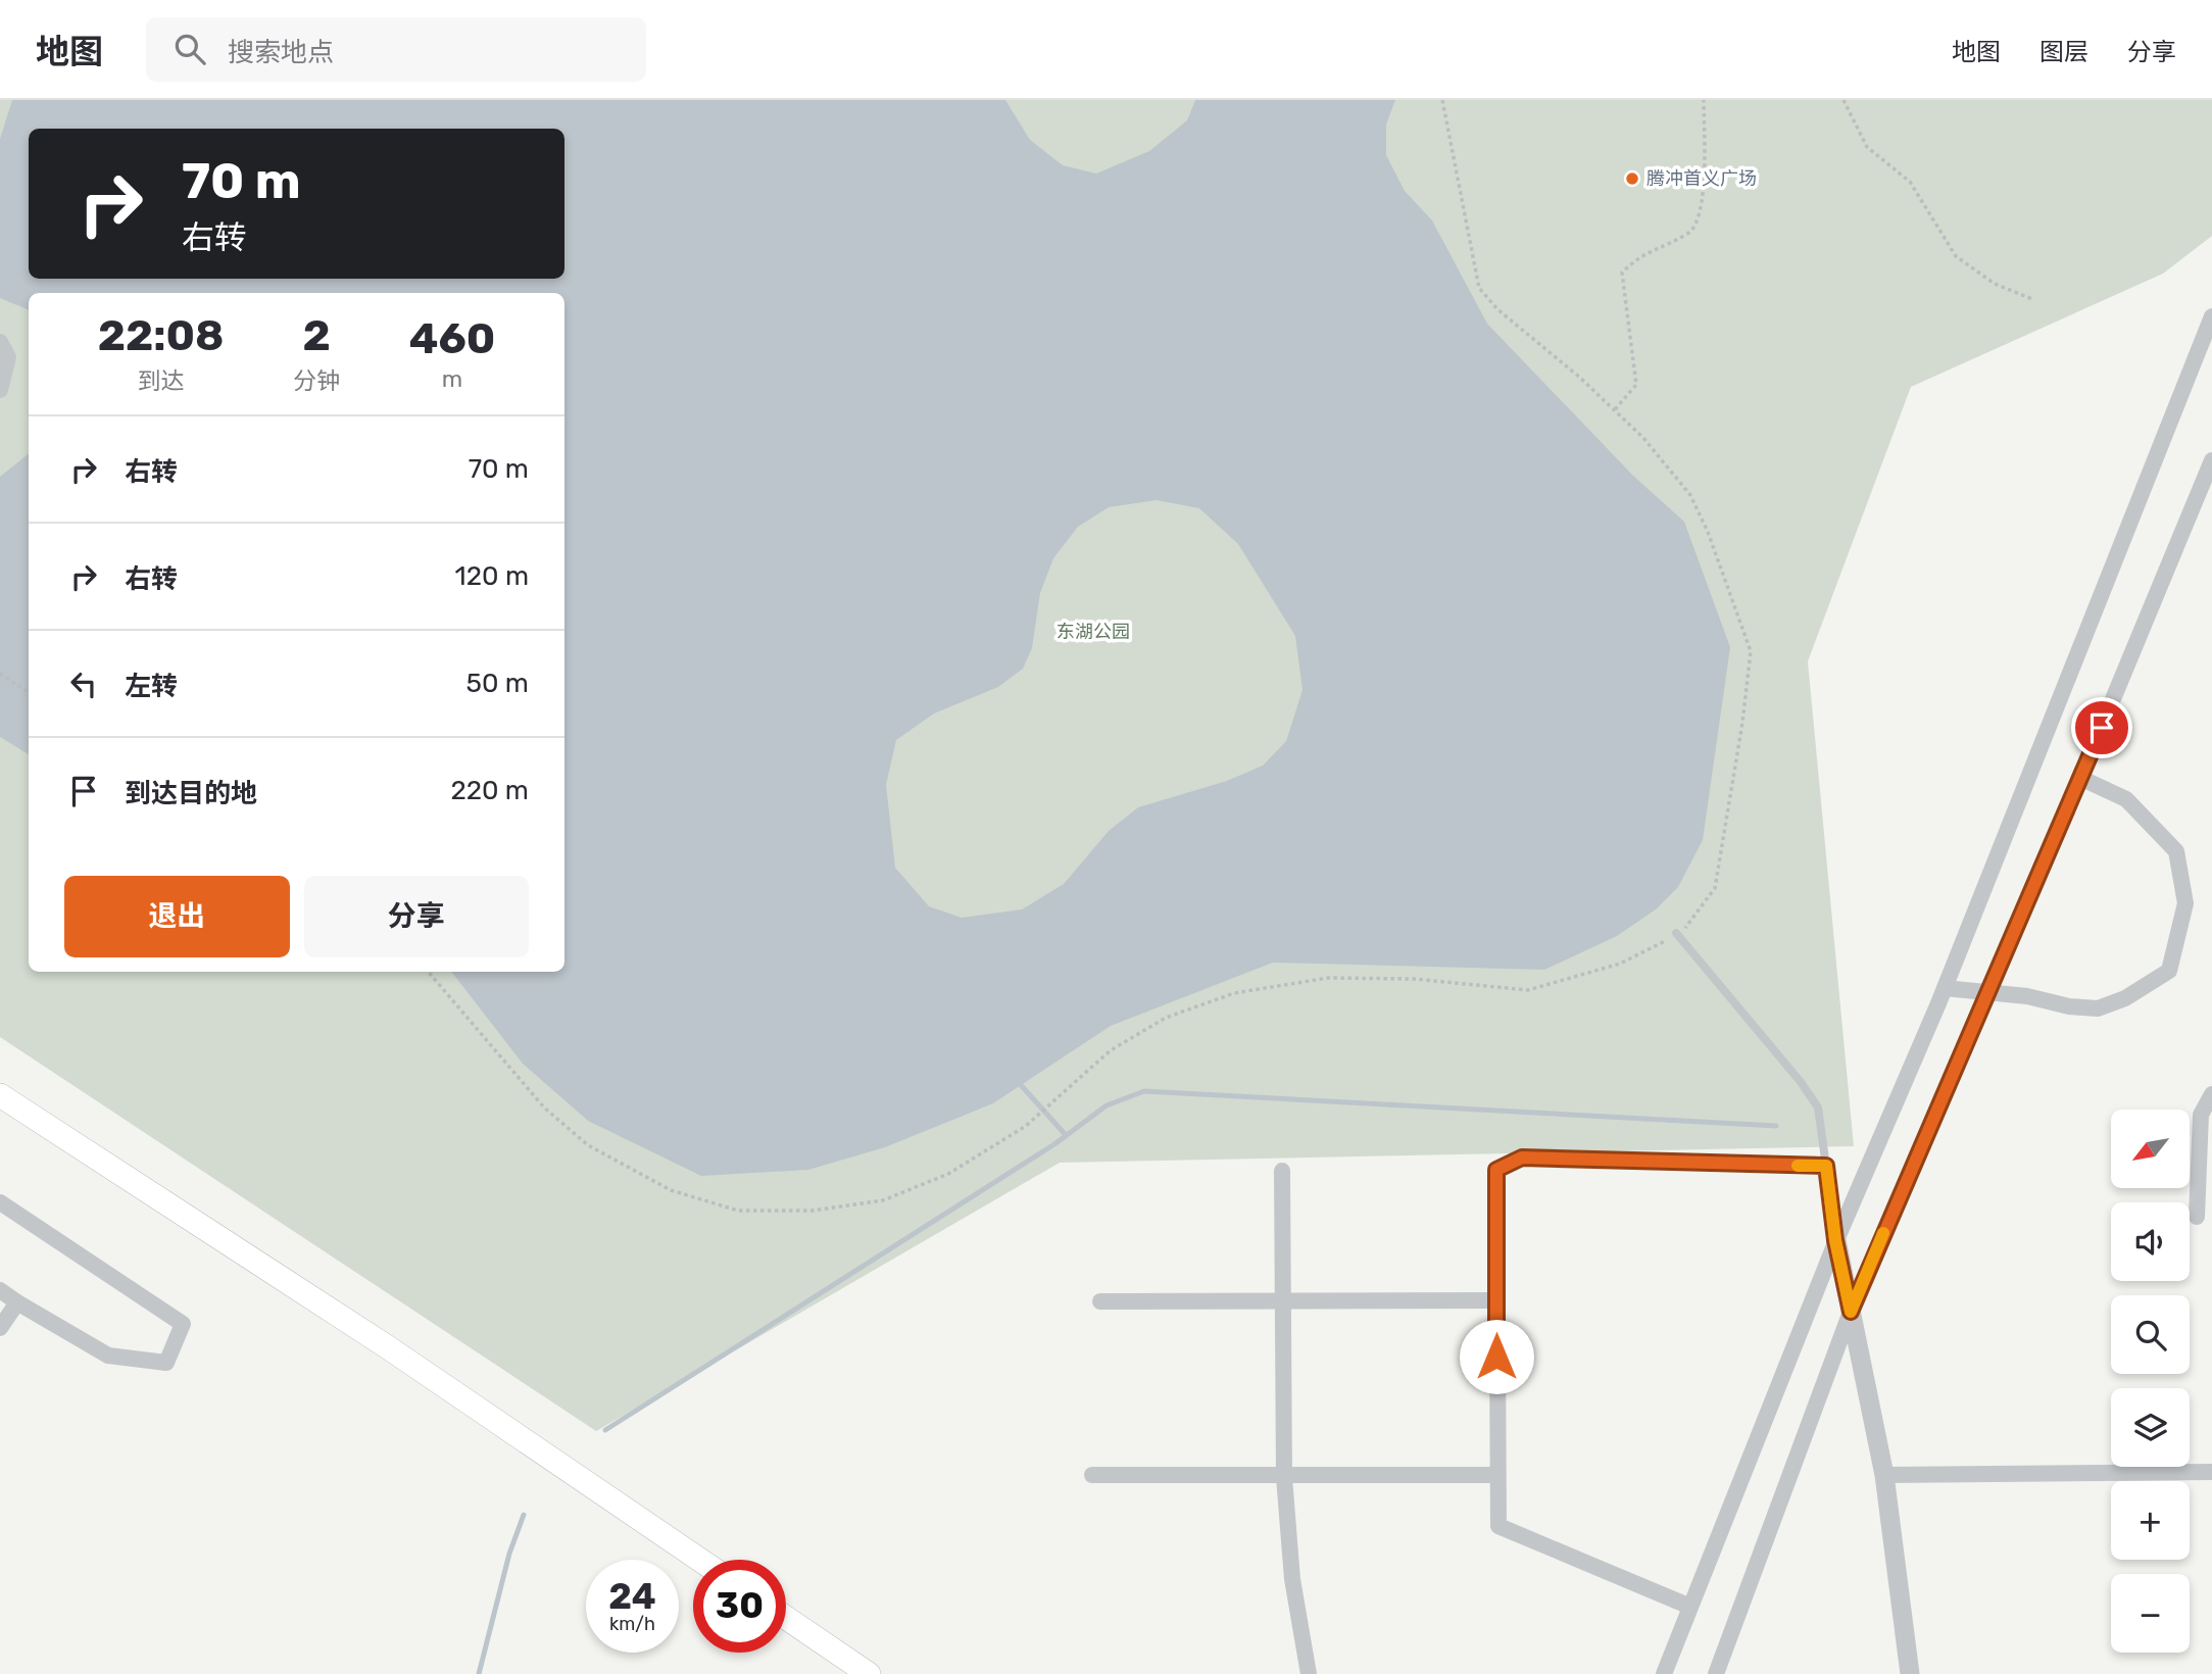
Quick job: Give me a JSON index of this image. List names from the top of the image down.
{
  "parks": ["东湖公园"],
  "places": ["腾冲首义广场"],
  "north": "bottom left",
  "page": {
    "header": "地图",
    "search": "搜索地点",
    "nav": ["地图", "图层", "分享"],
    "turn": ["70 m", "右转"],
    "eta": [
      "22:08",
      "到达",
      "2",
      "分钟",
      "460",
      "m"
    ],
    "list": [
      {
        "name": "右转",
        "value": "70 m"
      },
      {
        "name": "右转",
        "value": "120 m"
      },
      {
        "name": "左转",
        "value": "50 m"
      },
      {
        "name": "到达目的地",
        "value": "220 m"
      }
    ],
    "buttons": ["退出", "分享"],
    "map_buttons": ["+", "−"],
    "speed": "24 km/h",
    "limit": "30"
  }
}
